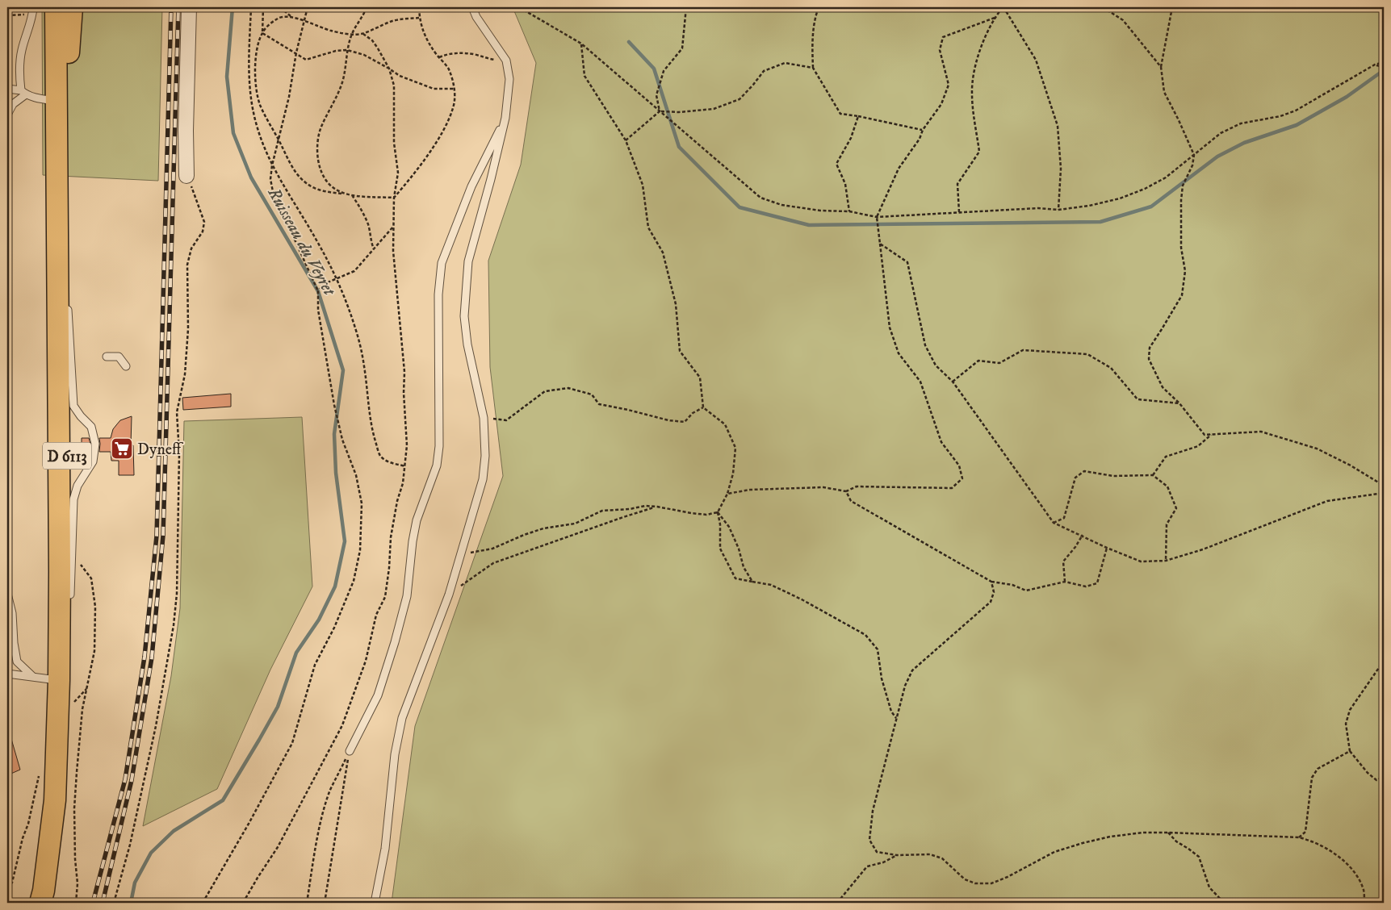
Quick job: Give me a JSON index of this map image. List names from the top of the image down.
{
  "streets": {
    "main road": ["D 6113"]
  },
  "water": ["Ruisseau du Veyret"],
  "places": {
    "supermarket": ["Dyneff"]
  }
}
